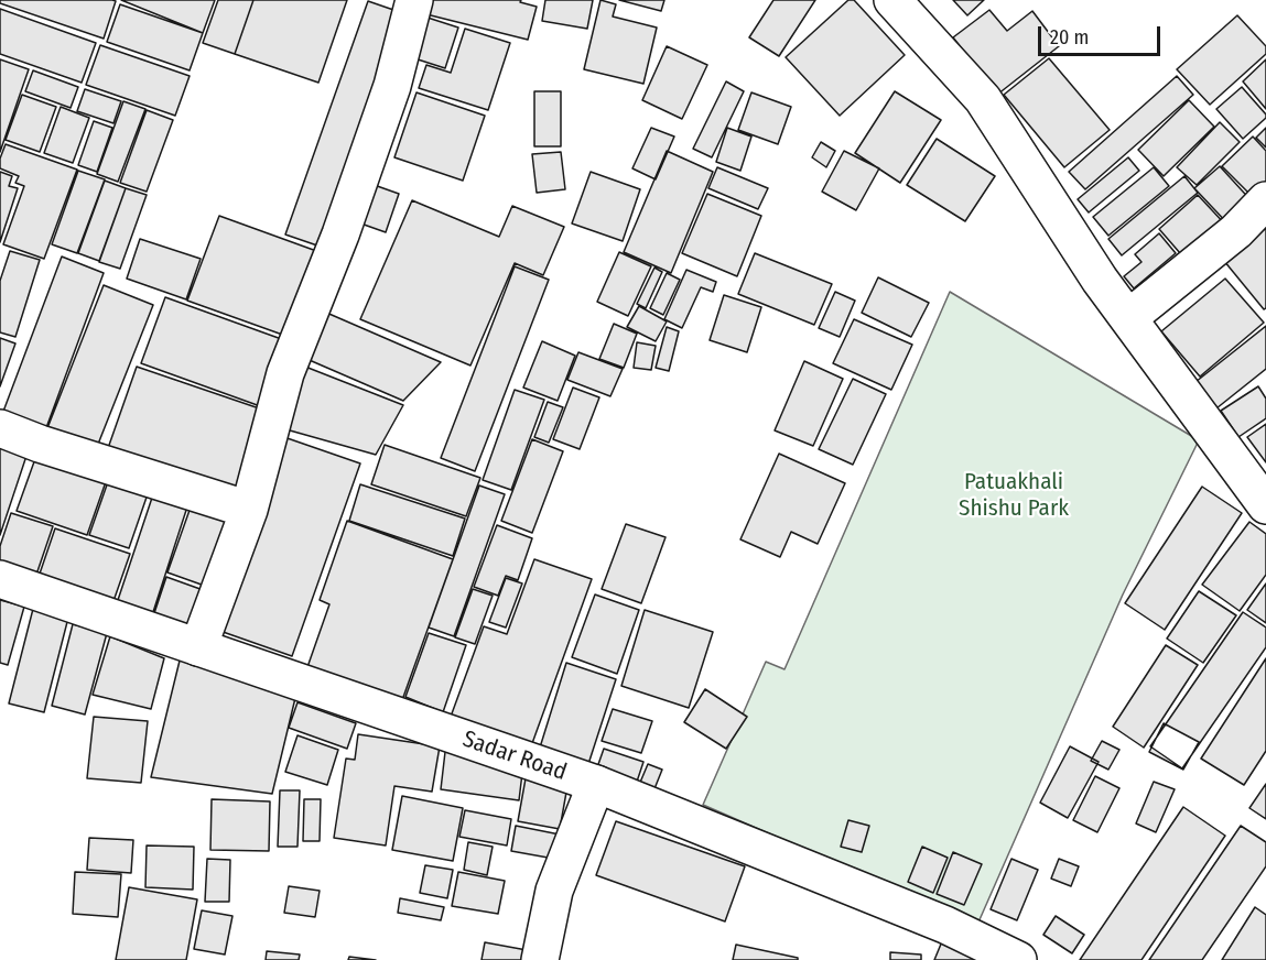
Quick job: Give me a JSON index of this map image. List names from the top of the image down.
{
  "streets": {
    "street": ["Sadar Road"]
  },
  "parks": ["Patuakhali Shishu Park"],
  "scale_bar": "20 m"
}
